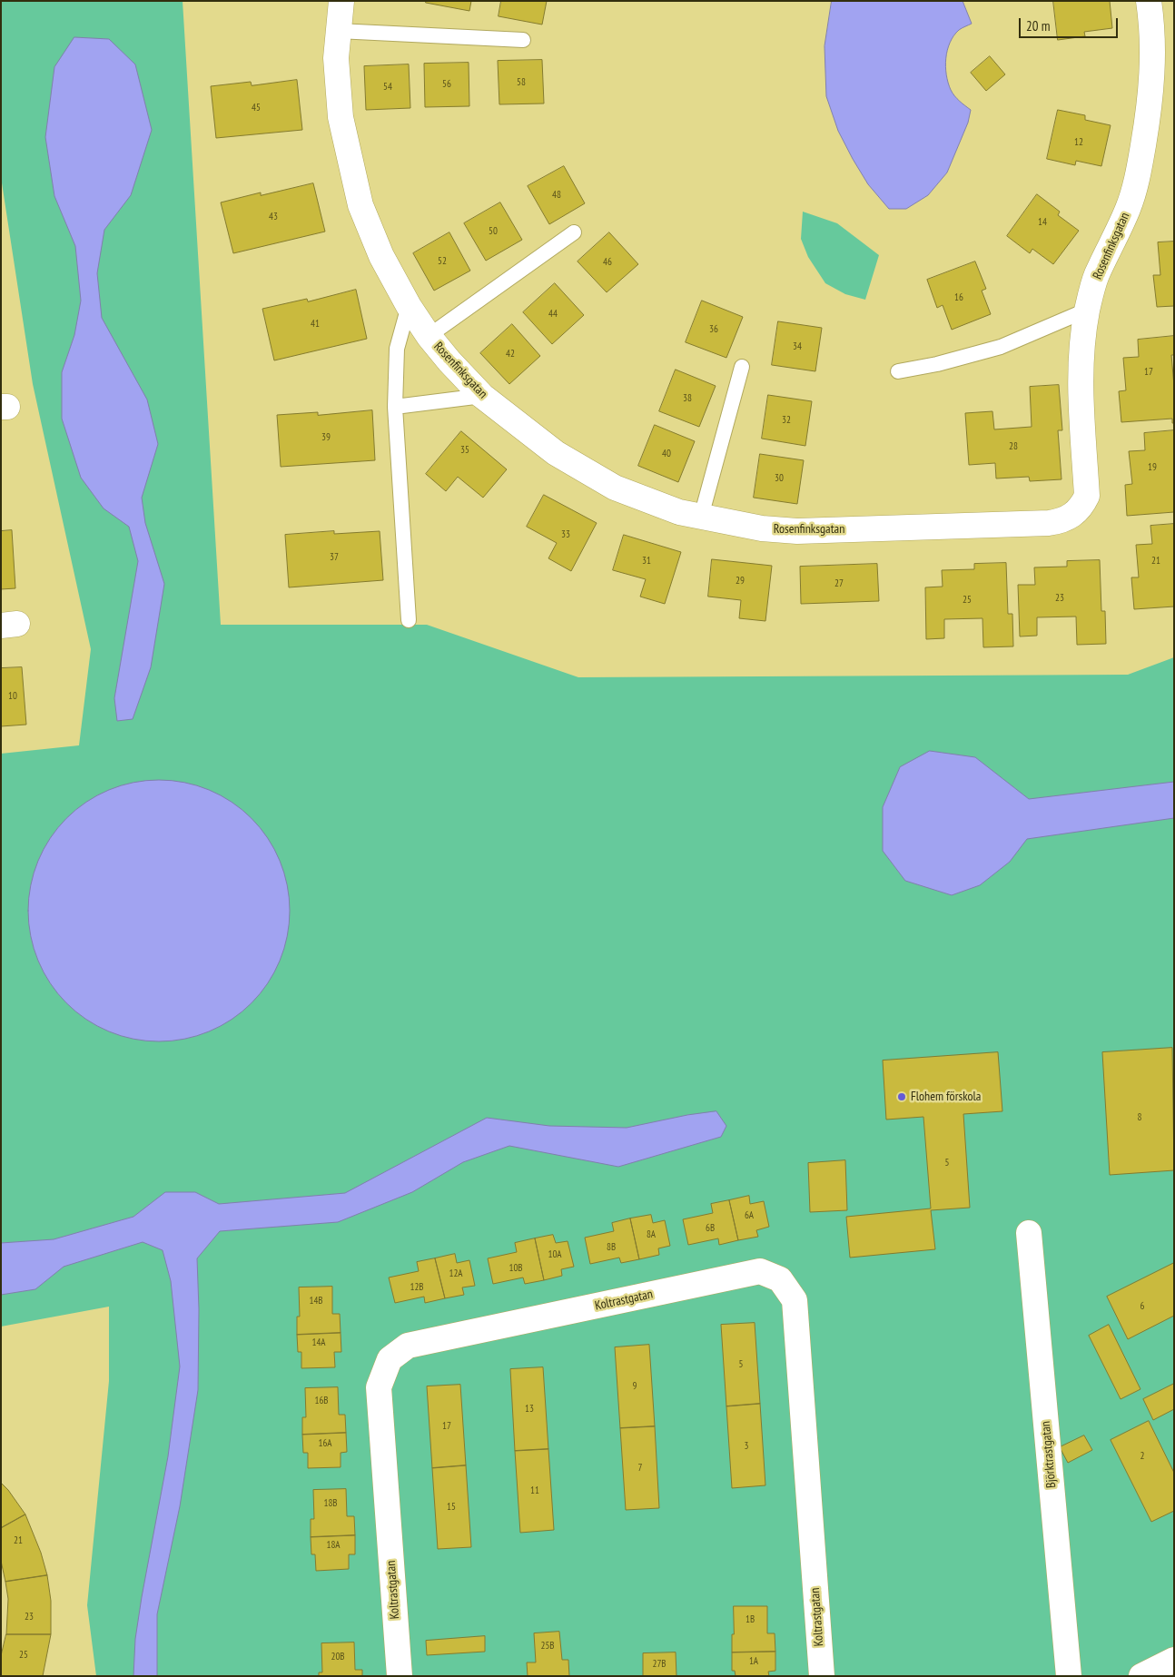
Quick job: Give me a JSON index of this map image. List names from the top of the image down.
{
  "streets": {
    "street": ["Rosenfinksgatan", "Koltrastgatan", "Björktrastgatan"]
  },
  "places": ["Flohem förskola"],
  "house_numbers": [
    "58",
    "56",
    "54",
    "45",
    "12",
    "48",
    "43",
    "14",
    "50",
    "52",
    "46",
    "16",
    "44",
    "41",
    "36",
    "34",
    "42",
    "17",
    "38",
    "32",
    "39",
    "28",
    "35",
    "40",
    "19",
    "30",
    "33",
    "37",
    "31",
    "21",
    "29",
    "27",
    "23",
    "25",
    "10",
    "8",
    "5",
    "6A",
    "6B",
    "8A",
    "8B",
    "10A",
    "10B",
    "12A",
    "12B",
    "14B",
    "6",
    "14A",
    "5",
    "9",
    "16B",
    "13",
    "17",
    "16A",
    "3",
    "2",
    "7",
    "11",
    "18B",
    "15",
    "21",
    "18A",
    "23",
    "1B",
    "25B",
    "25",
    "20B",
    "1A",
    "27B"
  ],
  "scale_bar": "20 m"
}
